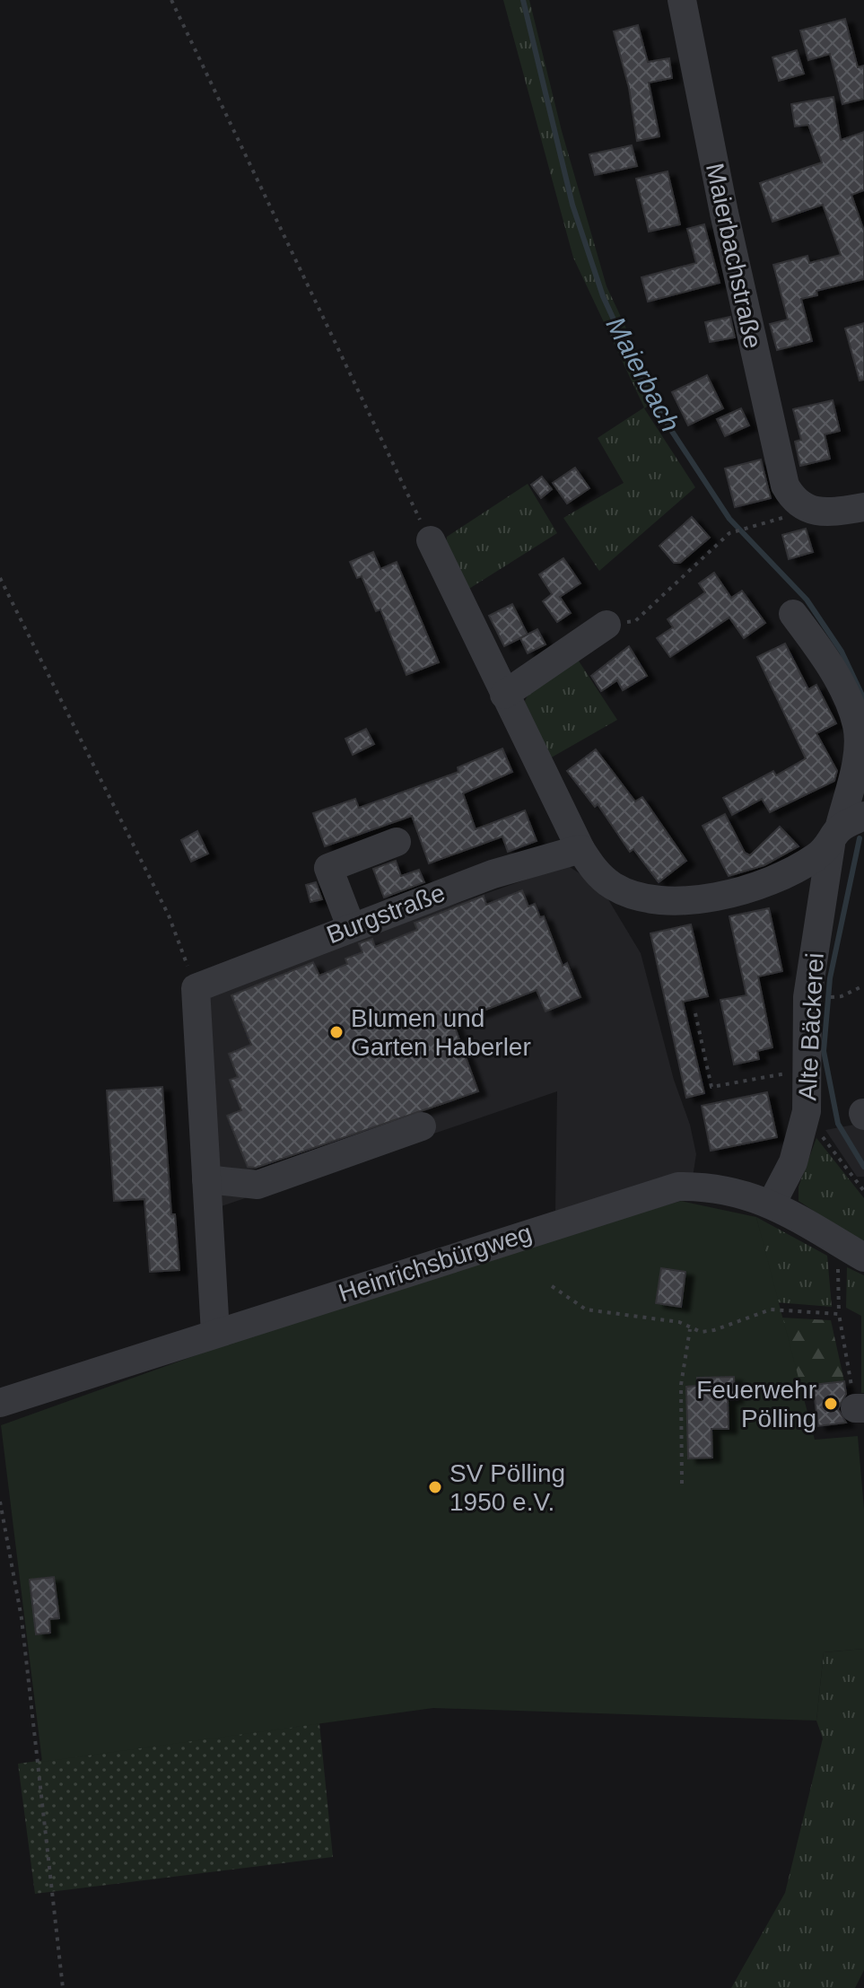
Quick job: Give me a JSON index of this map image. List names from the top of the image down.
{
  "streets": {
    "street": [
      "Maierbachstraße",
      "Burgstraße",
      "Alte Bäckerei",
      "Heinrichsbürgweg"
    ]
  },
  "crossings": [
    ["Alte Bäckerei", "Heinrichsbürgweg"]
  ],
  "water": ["Maierbach"],
  "places": ["Blumen und Garten Haberler", "Feuerwehr Pölling", "SV Pölling 1950 e.V."]
}
